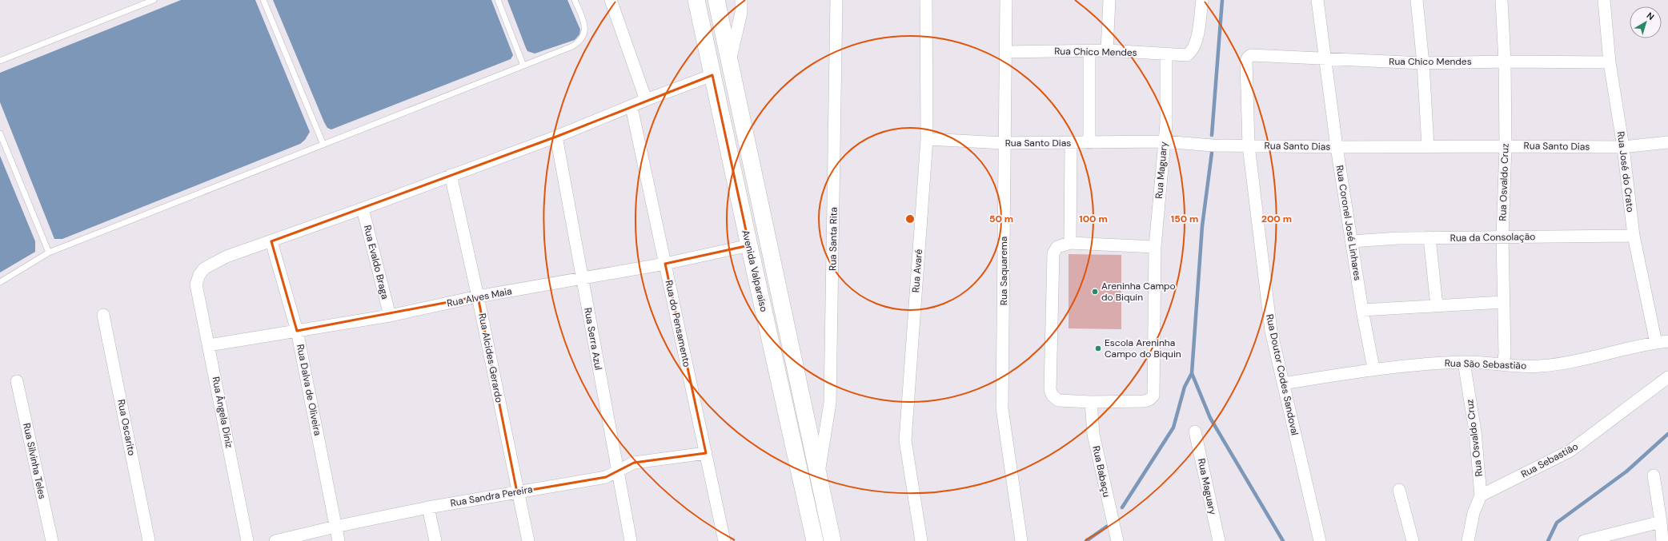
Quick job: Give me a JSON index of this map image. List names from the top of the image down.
{
  "streets": {
    "main road": ["Avenida Valparaíso"],
    "street": [
      "Rua Chico Mendes",
      "Rua Santo Dias",
      "Rua Maguary",
      "Rua José do Crato",
      "Rua Osvaldo Cruz",
      "Rua Coronel José Linhares",
      "Rua da Consolação",
      "Rua Santa Rita",
      "Rua Evaldo Braga",
      "Rua Avaré",
      "Rua Saquarema",
      "Rua Alves Maia",
      "Rua do Pensamento",
      "Rua Serra Azul",
      "Rua Alcides Gerardo",
      "Rua São Sebastião",
      "Rua Doutor Codes Sandoval",
      "Rua Dalva de Oliveira",
      "Rua Ângela Diniz",
      "Rua Oscarito",
      "Rua Sebastião",
      "Rua Silvinha Teles",
      "Rua Babaçu",
      "Rua Sandra Pereira"
    ]
  },
  "crossings": [
    ["Rua Chico Mendes", "Rua Maguary"],
    ["Rua Chico Mendes", "Rua José do Crato"],
    ["Rua Chico Mendes", "Rua Osvaldo Cruz"],
    ["Rua Chico Mendes", "Rua Coronel José Linhares"],
    ["Rua Chico Mendes", "Rua Saquarema"],
    ["Rua Chico Mendes", "Rua Doutor Codes Sandoval"],
    ["Rua Santo Dias", "Rua Maguary"],
    ["Rua Santo Dias", "Rua José do Crato"],
    ["Rua Santo Dias", "Rua Osvaldo Cruz"],
    ["Rua Santo Dias", "Rua Coronel José Linhares"],
    ["Rua Santo Dias", "Rua Avaré"],
    ["Rua Santo Dias", "Rua Saquarema"],
    ["Rua Santo Dias", "Rua Doutor Codes Sandoval"],
    ["Rua Maguary", "Rua Babaçu"],
    ["Rua José do Crato", "Rua da Consolação"],
    ["Rua José do Crato", "Rua São Sebastião"],
    ["Rua Osvaldo Cruz", "Rua da Consolação"],
    ["Rua Osvaldo Cruz", "Rua São Sebastião"],
    ["Rua Osvaldo Cruz", "Rua Sebastião"],
    ["Rua Coronel José Linhares", "Rua da Consolação"],
    ["Rua Coronel José Linhares", "Rua São Sebastião"],
    ["Rua Santa Rita", "Avenida Valparaíso"],
    ["Rua Evaldo Braga", "Rua Alves Maia"],
    ["Avenida Valparaíso", "Rua Alves Maia"],
    ["Rua Alves Maia", "Rua do Pensamento"],
    ["Rua Alves Maia", "Rua Serra Azul"],
    ["Rua Alves Maia", "Rua Alcides Gerardo"],
    ["Rua Alves Maia", "Rua Dalva de Oliveira"],
    ["Rua Alves Maia", "Rua Ângela Diniz"],
    ["Rua do Pensamento", "Rua Sandra Pereira"],
    ["Rua Serra Azul", "Rua Sandra Pereira"],
    ["Rua Alcides Gerardo", "Rua Sandra Pereira"],
    ["Rua São Sebastião", "Rua Doutor Codes Sandoval"],
    ["Rua Dalva de Oliveira", "Rua Ângela Diniz"],
    ["Rua Dalva de Oliveira", "Rua Sandra Pereira"]
  ],
  "places": ["Areninha Campo do Biquin", "Escola Areninha Campo do Biquin"],
  "north": "top right",
  "rings": [
    "50 m",
    "100 m",
    "150 m",
    "200 m"
  ]
}
